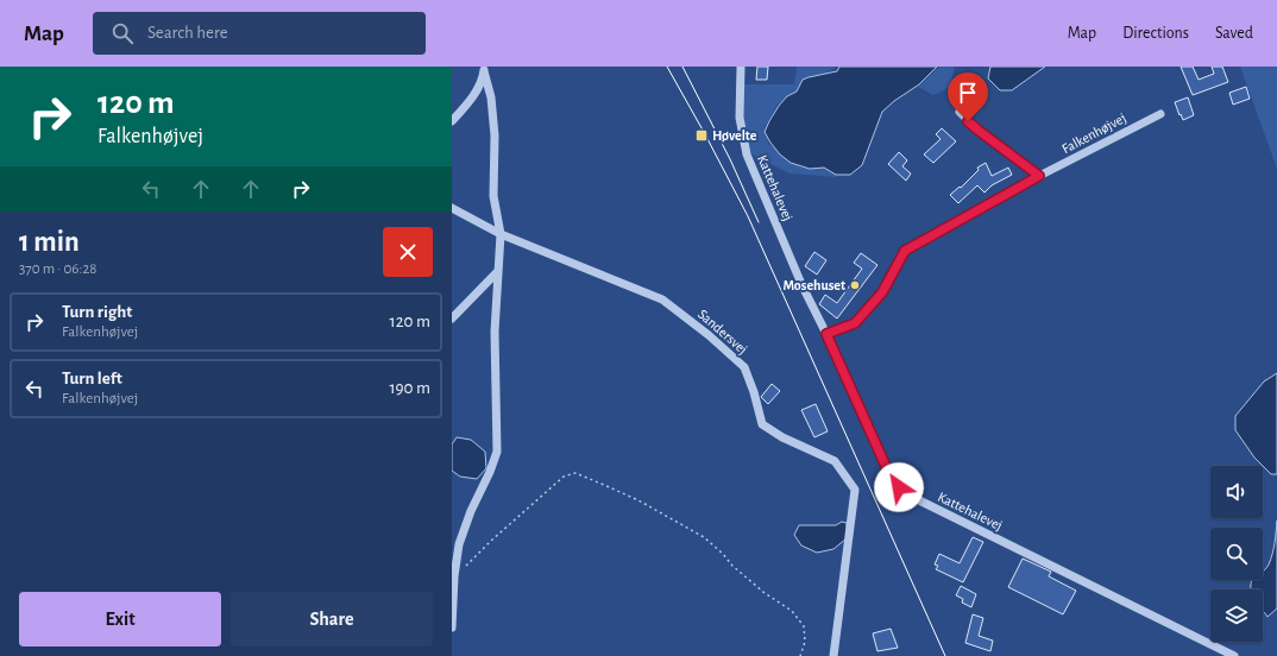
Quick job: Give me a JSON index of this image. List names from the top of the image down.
{
  "streets": {
    "street": ["Falkenhøjvej", "Kattehalevej", "Sandersvej"]
  },
  "crossings": [
    ["Falkenhøjvej", "Kattehalevej"]
  ],
  "places": {
    "transit": ["Høvelte"],
    "other": ["Mosehuset"]
  },
  "page": {
    "header": "Map",
    "search": "Search here",
    "nav": ["Map", "Directions", "Saved"],
    "turn": ["120 m", "Falkenhøjvej"],
    "heading": ["1 min", "370 m · 06:28"],
    "list": [
      {
        "name": "Turn right",
        "note": "Falkenhøjvej",
        "value": "120 m"
      },
      {
        "name": "Turn left",
        "note": "Falkenhøjvej",
        "value": "190 m"
      }
    ],
    "buttons": ["Exit", "Share"]
  }
}
